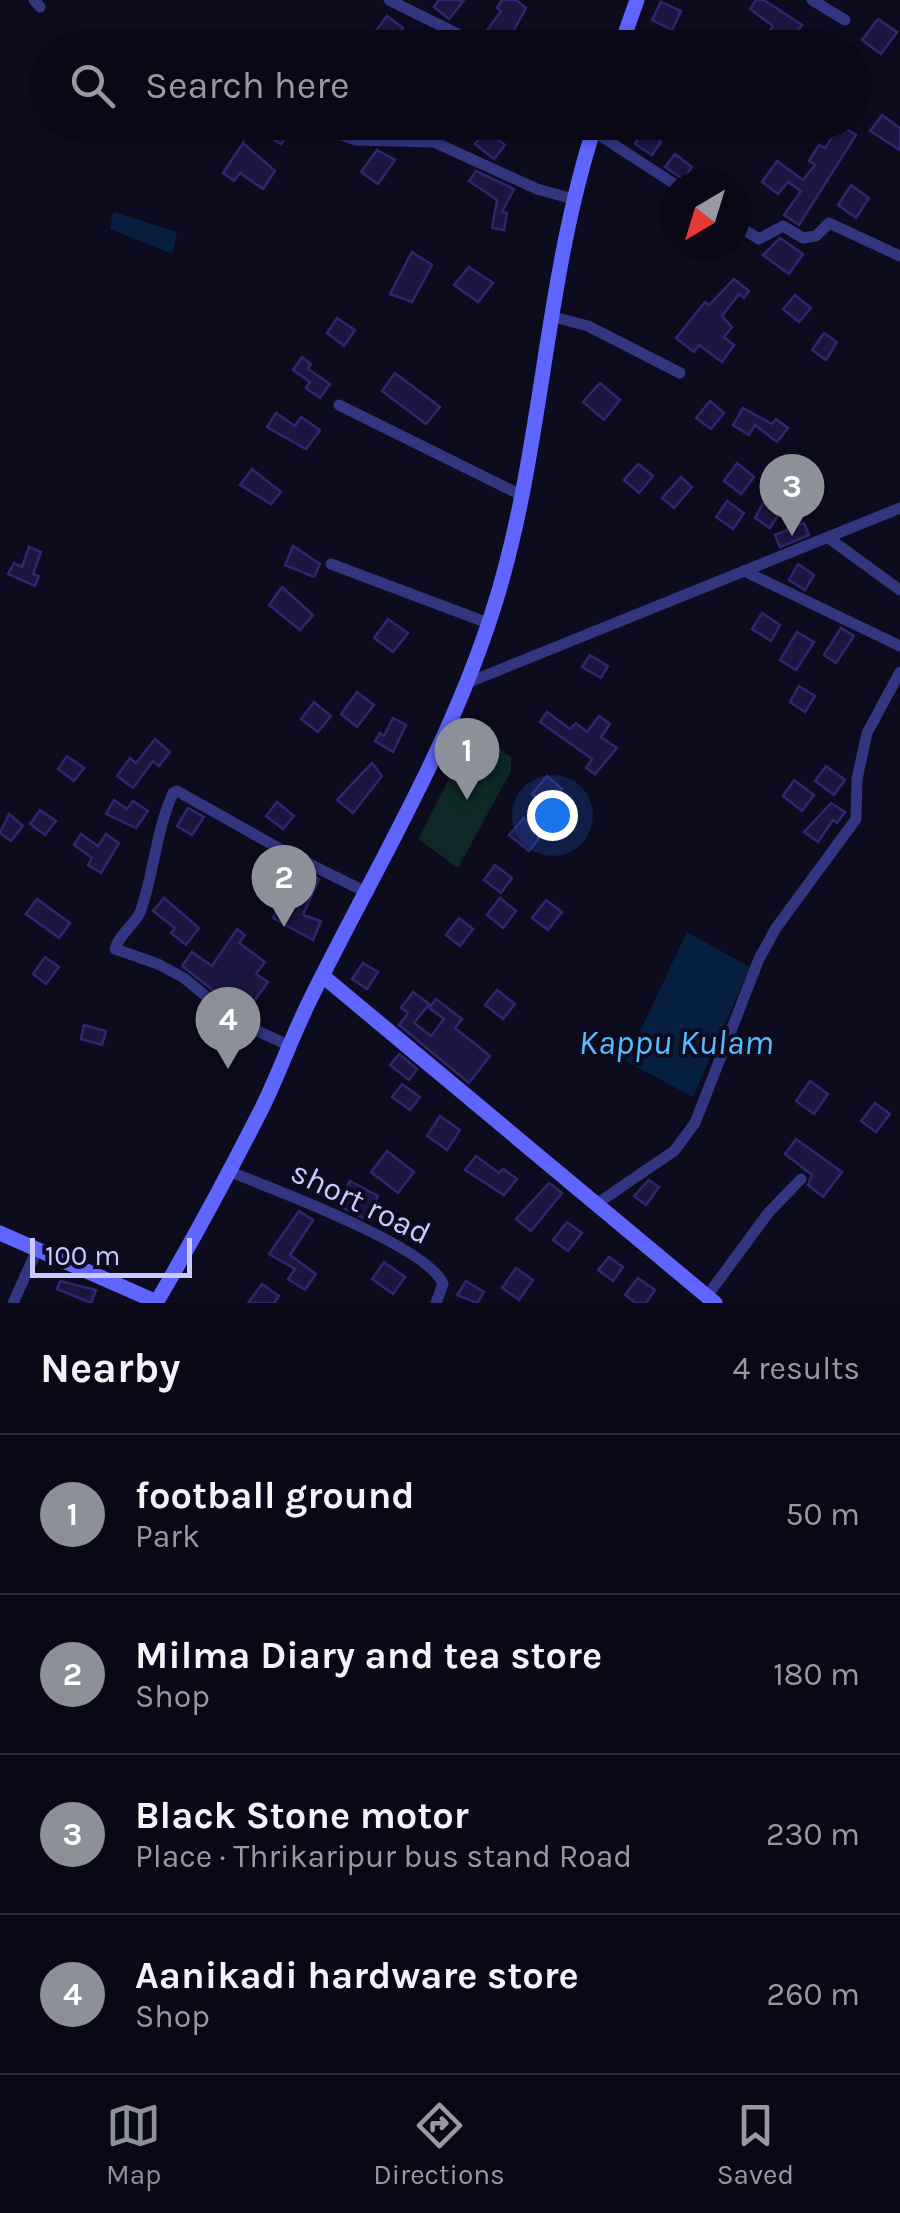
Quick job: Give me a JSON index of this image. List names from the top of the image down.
{
  "streets": {
    "street": ["short road"]
  },
  "water": ["Kappu Kulam"],
  "scale_bar": "100 m",
  "north": "bottom left",
  "page": {
    "search": "Search here",
    "pins": [
      "3",
      "1",
      "2",
      "4"
    ],
    "scale": "100 m",
    "heading": ["Nearby", "4 results"],
    "list": [
      {
        "mark": "1",
        "name": "football ground",
        "note": "Park",
        "value": "50 m"
      },
      {
        "mark": "2",
        "name": "Milma Diary and tea store",
        "note": "Shop",
        "value": "180 m"
      },
      {
        "mark": "3",
        "name": "Black Stone motor",
        "note": "Place · Thrikaripur bus stand Road",
        "value": "230 m"
      },
      {
        "mark": "4",
        "name": "Aanikadi hardware store",
        "note": "Shop",
        "value": "260 m"
      }
    ],
    "nav": ["Map", "Directions", "Saved"]
  }
}
